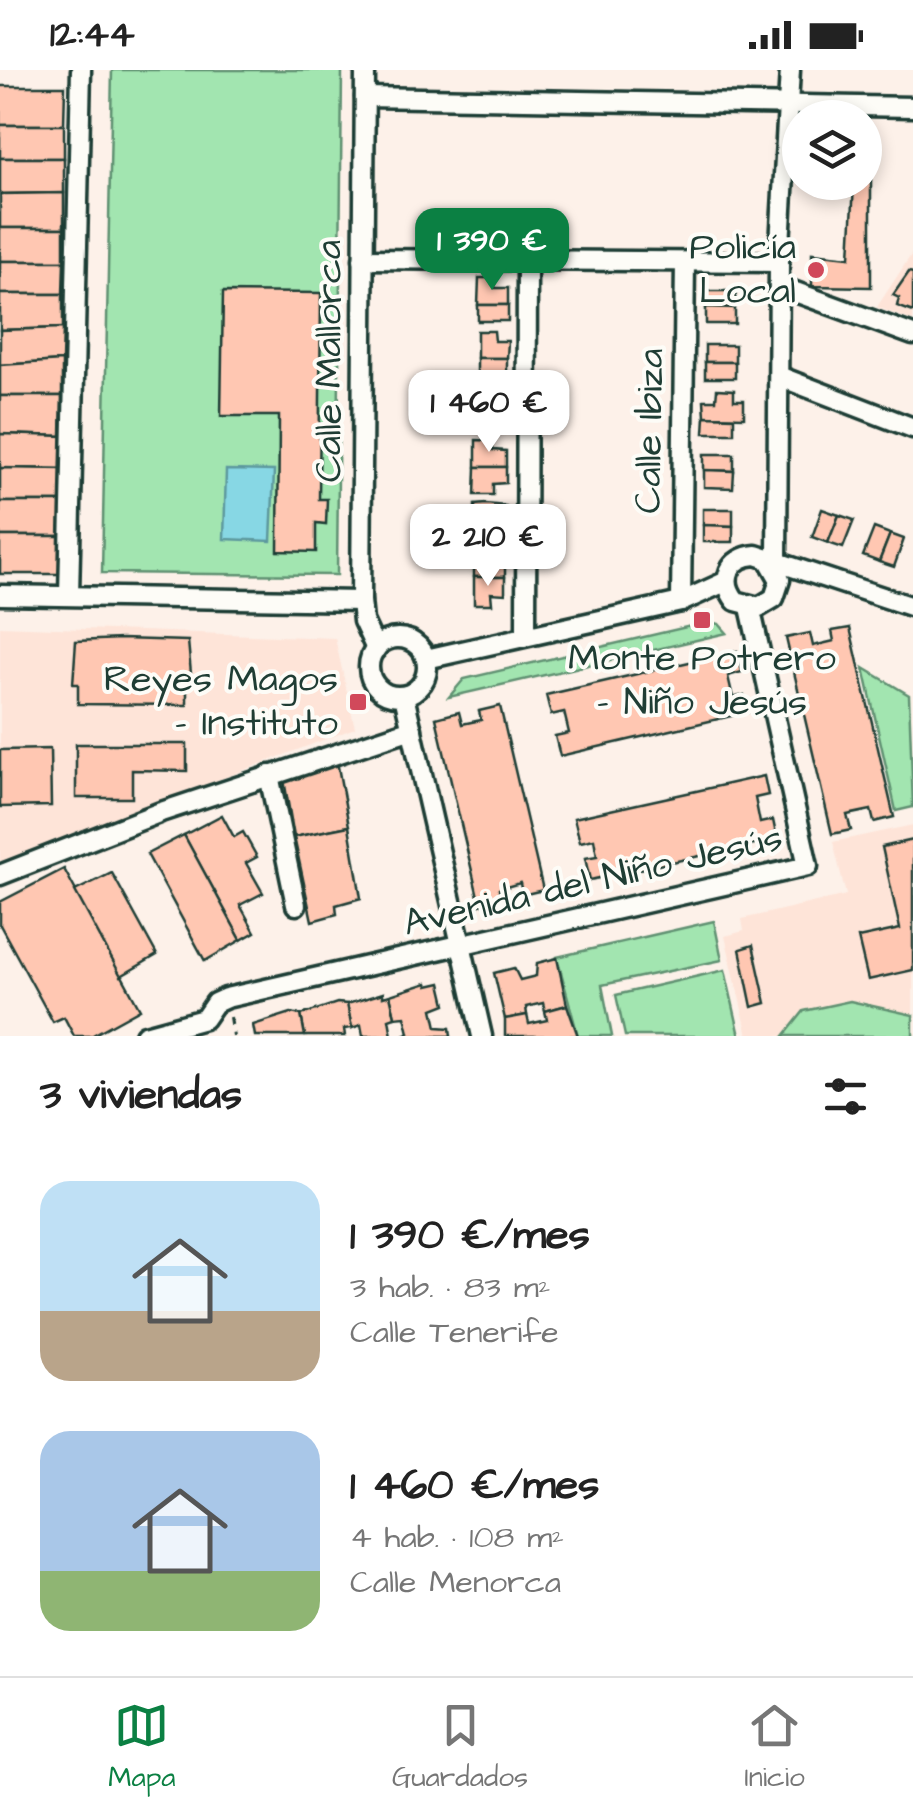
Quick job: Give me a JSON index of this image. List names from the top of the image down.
{
  "streets": {
    "street": ["Calle Mallorca", "Calle Ibiza", "Avenida del Niño Jesús"]
  },
  "places": {
    "other": ["Policía Local"],
    "transit": ["Monte Potrero - Niño Jesús", "Reyes Magos - Instituto"]
  },
  "page": {
    "status": "12:44",
    "price": ["1 390 €", "1 460 €", "2 210 €"],
    "heading": "3 viviendas",
    "list": [
      {
        "name": "1 390 €/mes",
        "note": "3 hab. · 83 m² · Calle Tenerife"
      },
      {
        "name": "1 460 €/mes",
        "note": "4 hab. · 108 m² · Calle Menorca"
      }
    ],
    "tabs": ["Mapa", "Guardados", "Inicio"]
  }
}
